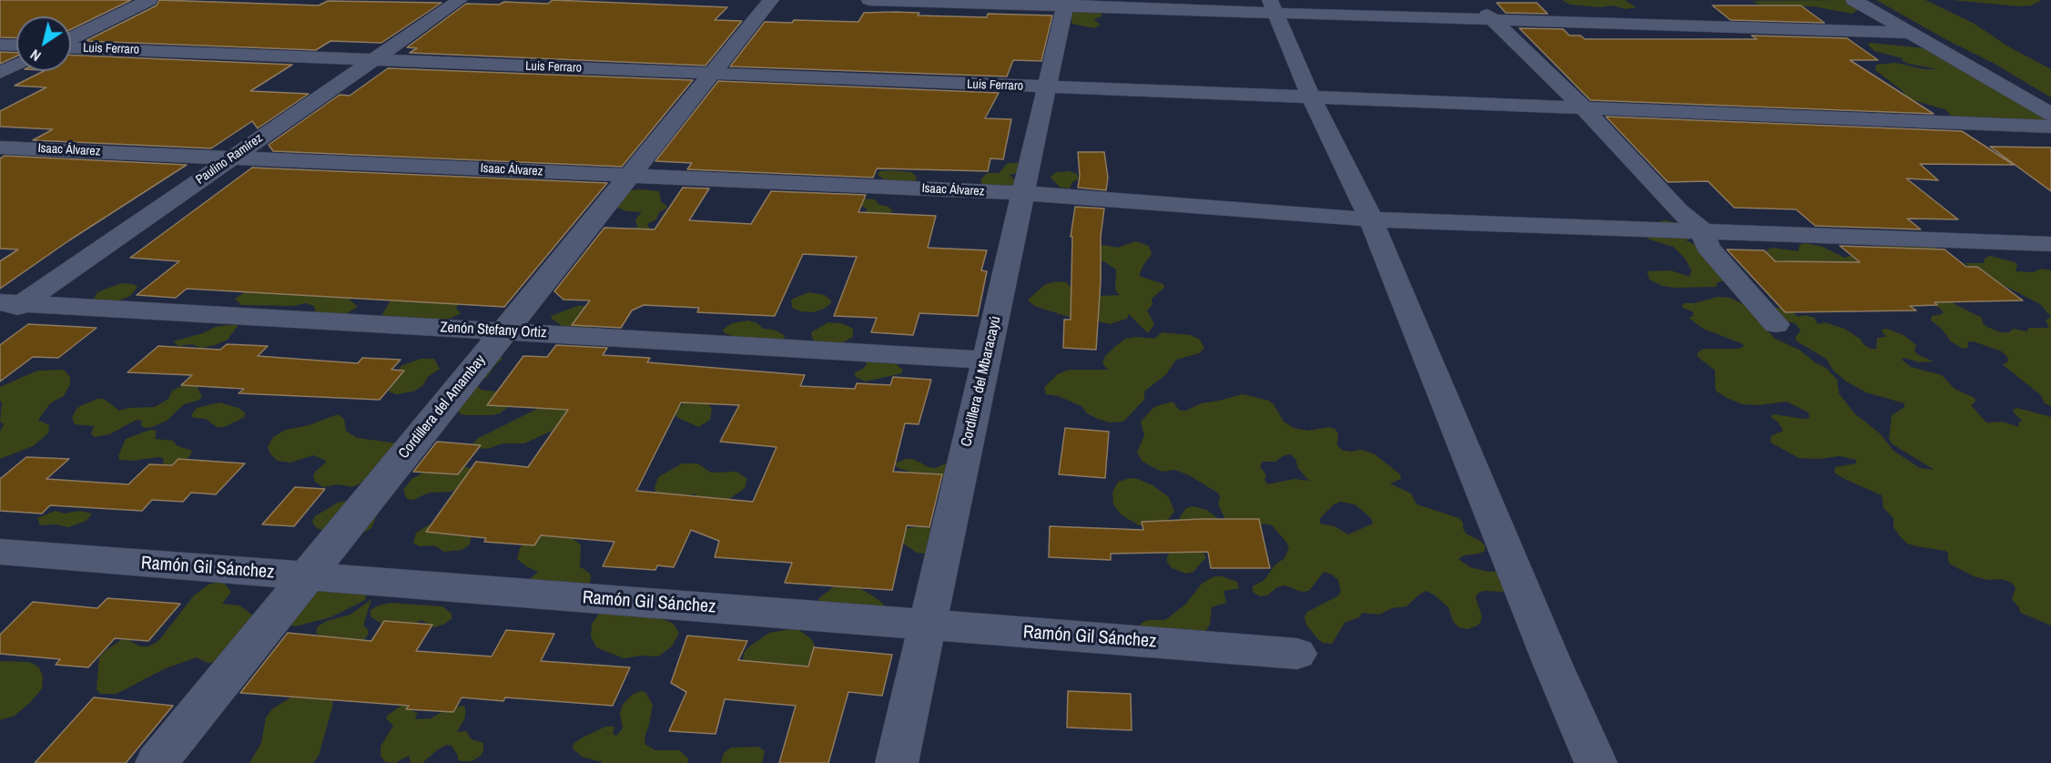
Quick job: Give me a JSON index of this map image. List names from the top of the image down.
{
  "streets": {
    "street": [
      "Luis Ferraro",
      "Isaac Álvarez",
      "Paulino Ramírez",
      "Zenón Stefany Ortiz",
      "Cordillera del Mbaracayú",
      "Cordillera del Amambay",
      "Ramón Gil Sánchez"
    ]
  },
  "crossings": [
    ["Luis Ferraro", "Paulino Ramírez"],
    ["Luis Ferraro", "Cordillera del Mbaracayú"],
    ["Luis Ferraro", "Cordillera del Amambay"],
    ["Isaac Álvarez", "Paulino Ramírez"],
    ["Isaac Álvarez", "Cordillera del Mbaracayú"],
    ["Isaac Álvarez", "Cordillera del Amambay"],
    ["Paulino Ramírez", "Zenón Stefany Ortiz"],
    ["Zenón Stefany Ortiz", "Cordillera del Mbaracayú"],
    ["Zenón Stefany Ortiz", "Cordillera del Amambay"],
    ["Cordillera del Mbaracayú", "Ramón Gil Sánchez"],
    ["Cordillera del Amambay", "Ramón Gil Sánchez"]
  ],
  "north": "bottom left"
}
